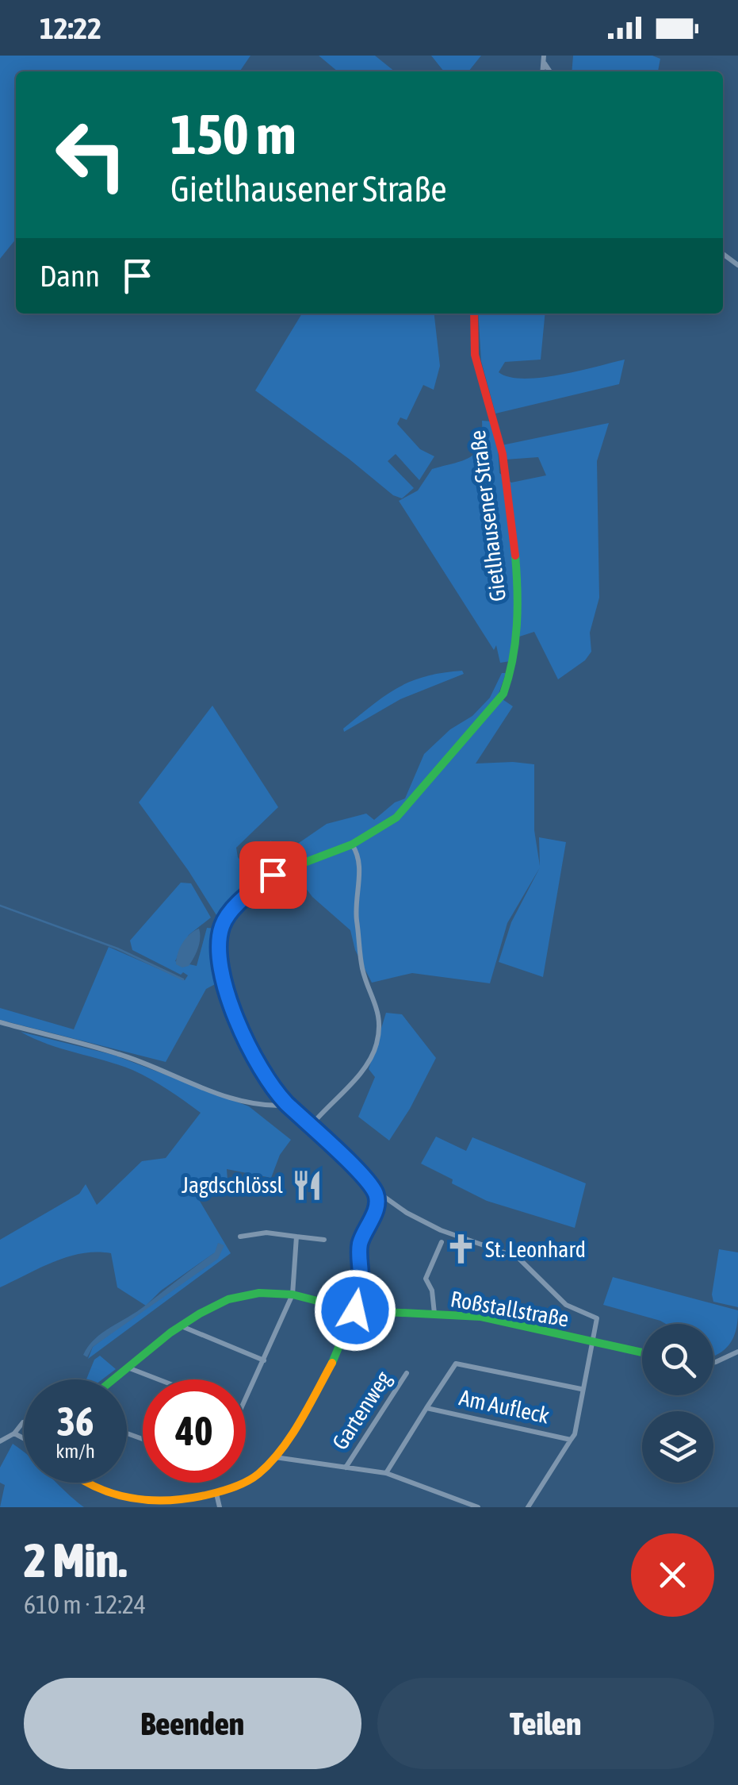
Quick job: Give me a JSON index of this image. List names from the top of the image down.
{
  "streets": {
    "street": [
      "Gietlhausener Straße",
      "Roßstallstraße",
      "Am Aufleck",
      "Gartenweg"
    ]
  },
  "places": {
    "restaurant": ["Jagdschlössl"],
    "church": ["St. Leonhard"]
  },
  "page": {
    "status": "12:22",
    "turn": ["150 m", "Gietlhausener Straße"],
    "then": "Dann",
    "speed": "36 km/h",
    "limit": "40",
    "heading": ["2 Min.", "610 m · 12:24"],
    "buttons": ["Beenden", "Teilen"]
  }
}
